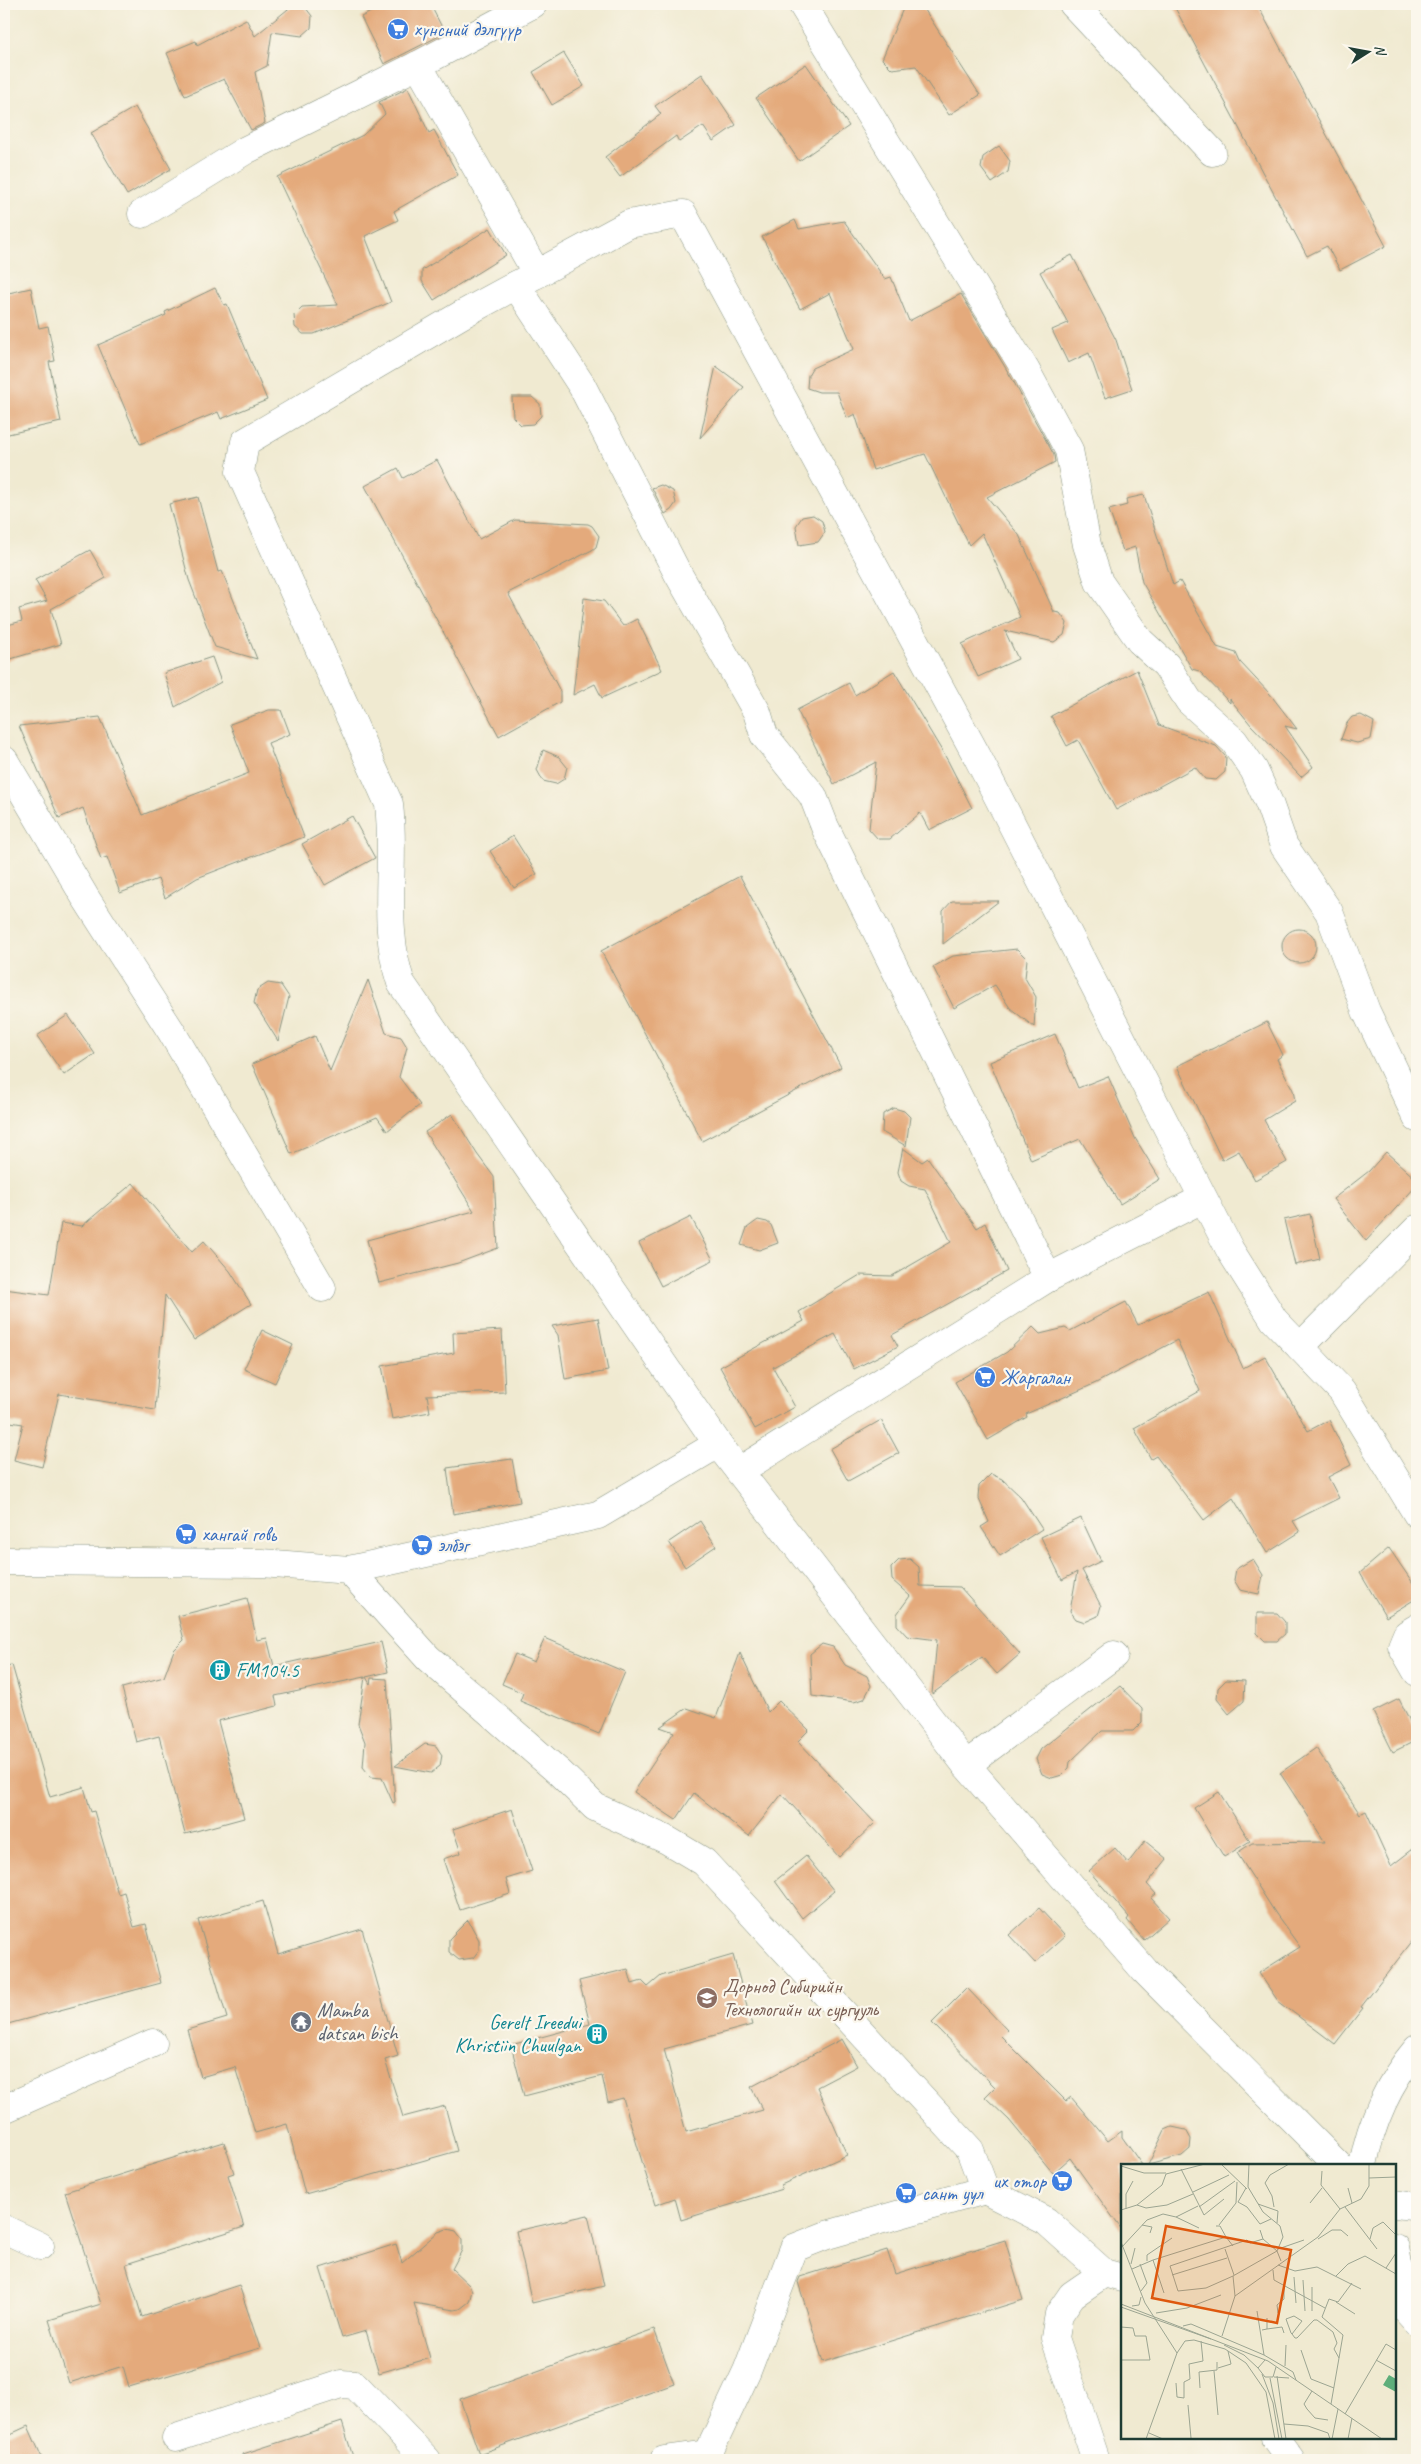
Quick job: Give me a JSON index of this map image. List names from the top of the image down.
{
  "places": {
    "supermarket": [
      "хүнсний дэлгүүр",
      "Жаргалан",
      "хангай говь",
      "элбэг",
      "их отор",
      "сант уул"
    ],
    "building": ["FM104.5", "Gerelt Ireedui Khristiin Chuulgan"],
    "school or university": ["Дорнод Сибирийн Технологийн их сургууль"],
    "temple": ["Mamba datsan bish"]
  },
  "north": "right"
}
